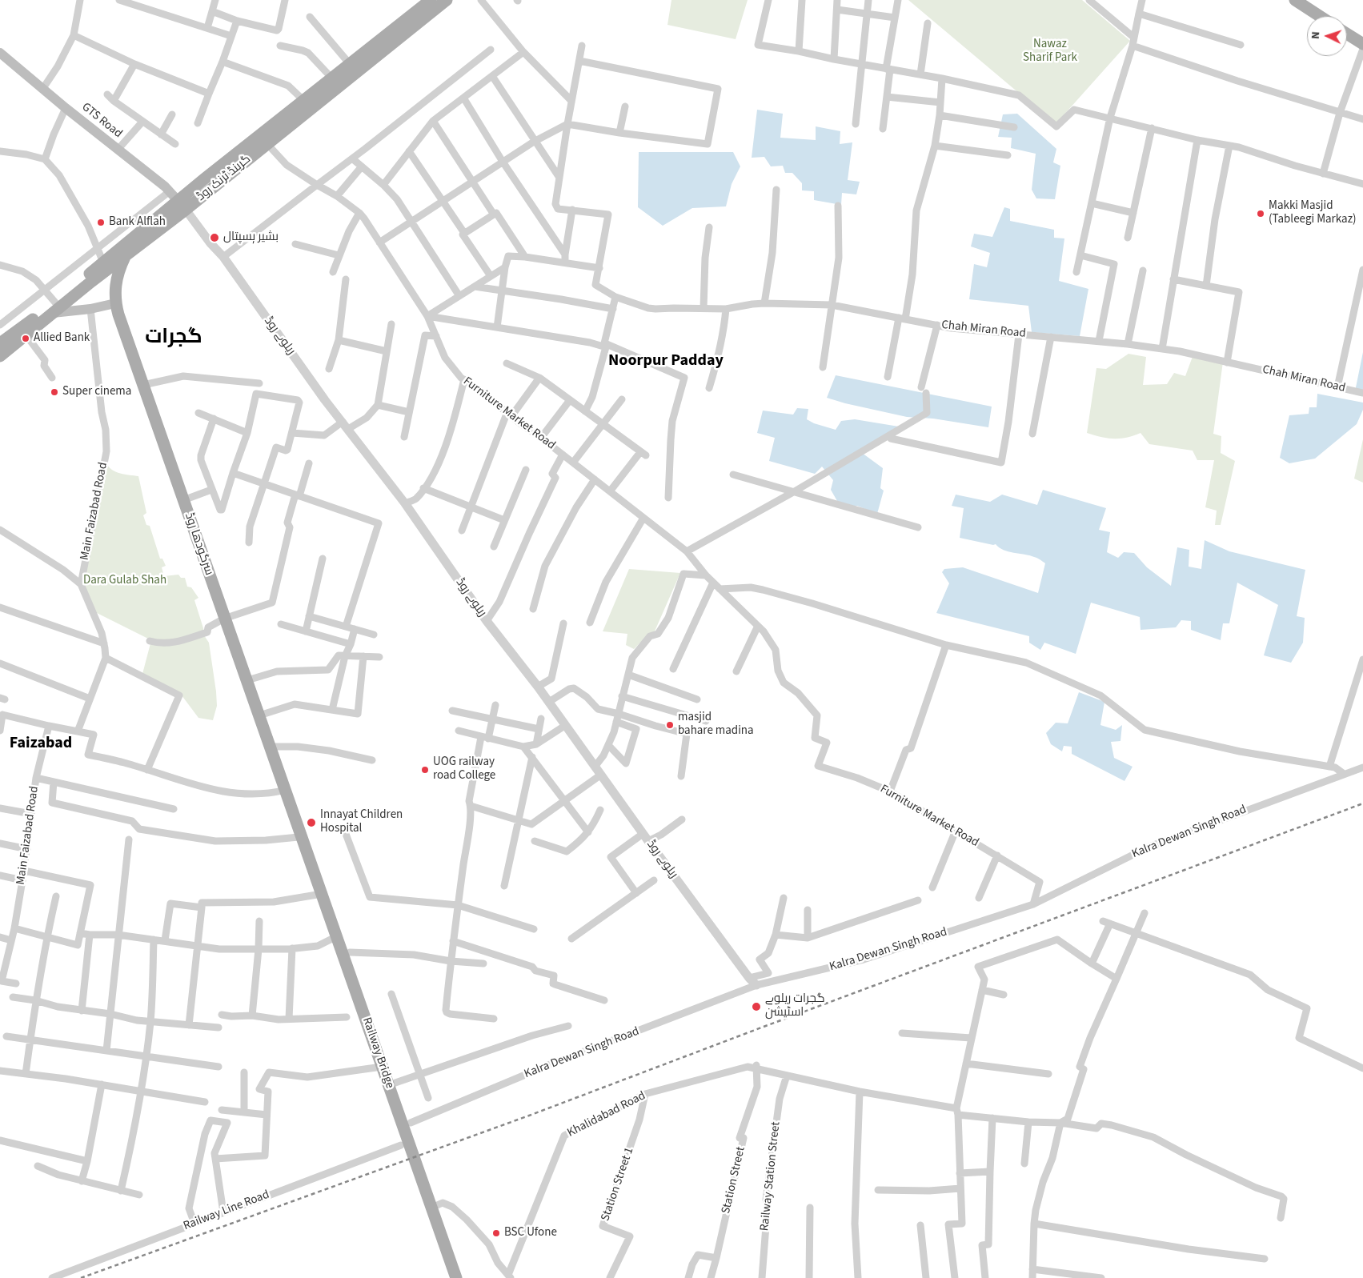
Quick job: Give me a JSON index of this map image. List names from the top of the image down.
{
  "streets": {
    "main road": [
      "GTS Road",
      "گرینڈ ٹرنک روڈ",
      "سرگودھا روڈ",
      "Railway Bridge"
    ],
    "street": [
      "Chah Miran Road",
      "ریلوے روڈ",
      "Furniture Market Road",
      "Main Faizabad Road",
      "Kalra Dewan Singh Road",
      "Khalidabad Road",
      "Railway Station Street",
      "Station Street",
      "Station Street 1",
      "Railway Line Road"
    ]
  },
  "crossings": [
    ["GTS Road", "گرینڈ ٹرنک روڈ"],
    ["GTS Road", "ریلوے روڈ"],
    ["گرینڈ ٹرنک روڈ", "ریلوے روڈ"],
    ["گرینڈ ٹرنک روڈ", "Furniture Market Road"],
    ["گرینڈ ٹرنک روڈ", "سرگودھا روڈ"],
    ["ریلوے روڈ", "Kalra Dewan Singh Road"],
    ["Furniture Market Road", "Kalra Dewan Singh Road"],
    ["سرگودھا روڈ", "Railway Bridge"],
    ["Khalidabad Road", "Station Street"],
    ["Khalidabad Road", "Station Street 1"]
  ],
  "districts": ["گجرات", "Noorpur Padday", "Faizabad"],
  "parks": ["Nawaz Sharif Park", "Dara Gulab Shah"],
  "places": [
    "Makki Masjid (Tableegi Markaz)",
    "Bank Alflah",
    "بشیر ہسپتال",
    "Allied Bank",
    "Super cinema",
    "masjid bahare madina",
    "UOG railway road College",
    "Innayat Children Hospital",
    "گجرات ریلوے اسٹیشن",
    "BSC Ufone"
  ],
  "north": "left"
}
